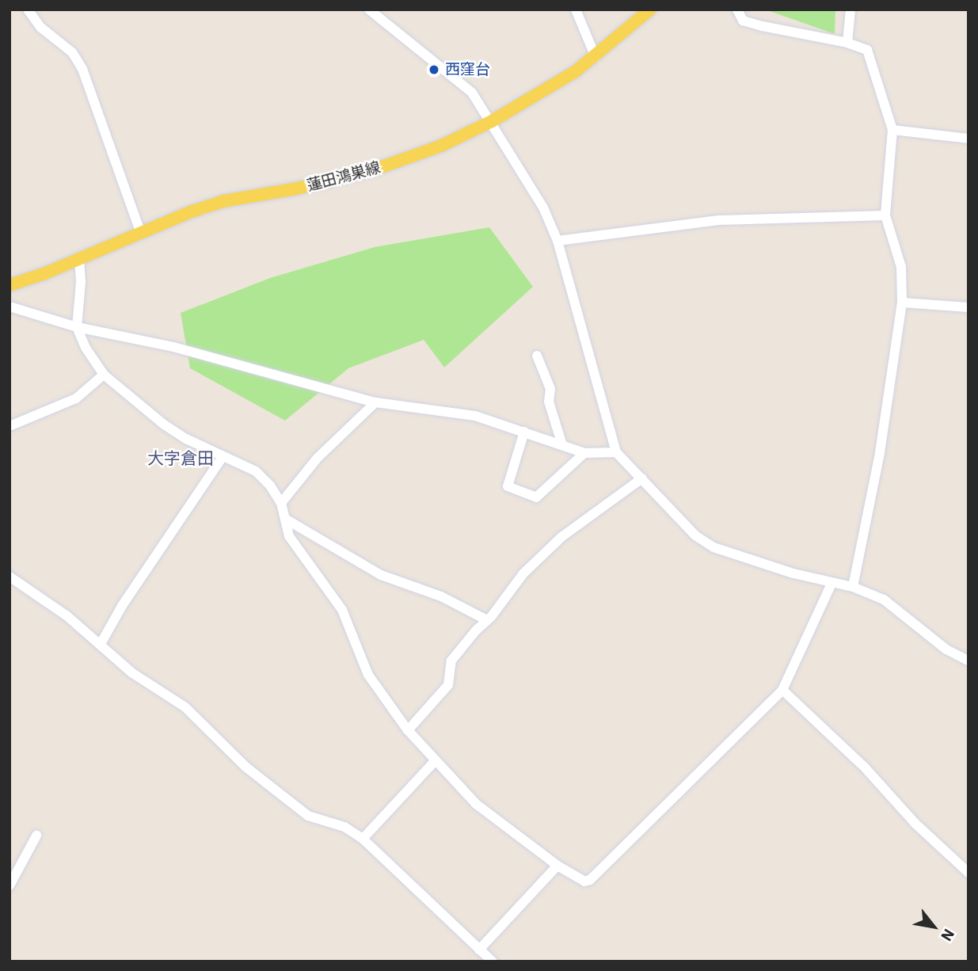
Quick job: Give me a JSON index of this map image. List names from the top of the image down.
{
  "streets": {
    "main road": ["蓮田鴻巣線"]
  },
  "districts": ["大字倉田"],
  "places": ["西窪台"],
  "north": "bottom right"
}
